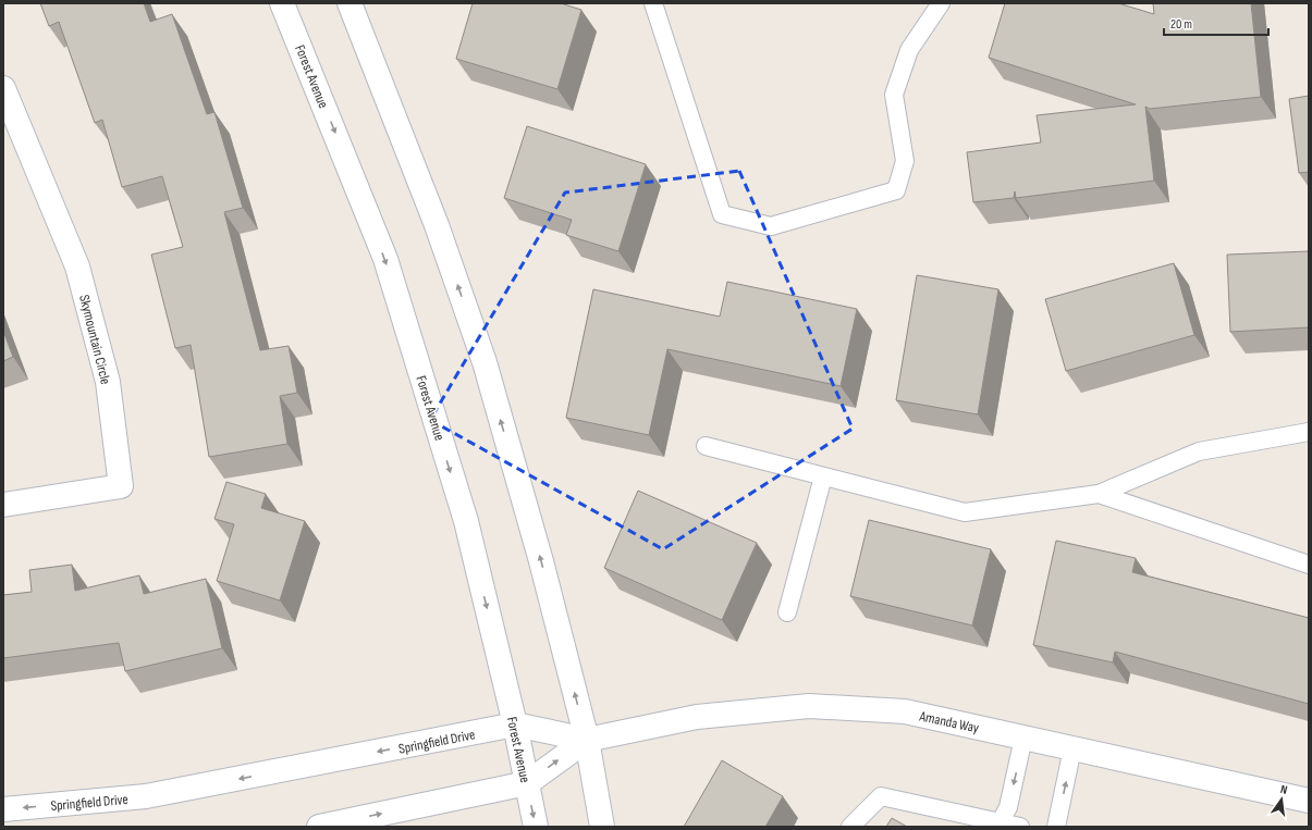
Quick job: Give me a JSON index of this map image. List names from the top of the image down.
{
  "streets": {
    "street": [
      "Forest Avenue",
      "Skymountain Circle",
      "Amanda Way",
      "Springfield Drive"
    ]
  },
  "crossings": [
    ["Forest Avenue", "Springfield Drive"],
    ["Amanda Way", "Springfield Drive"]
  ],
  "scale_bar": "20 m",
  "north": "top"
}
